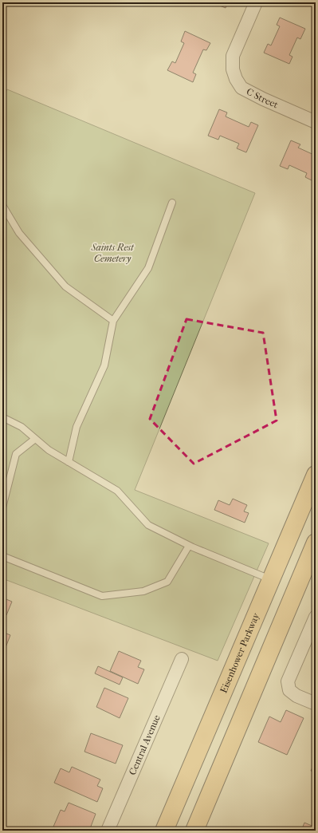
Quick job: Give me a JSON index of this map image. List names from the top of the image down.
{
  "streets": {
    "main road": ["Eisenhower Parkway"],
    "street": ["C Street", "Central Avenue"]
  },
  "parks": ["Saints Rest Cemetery"]
}
